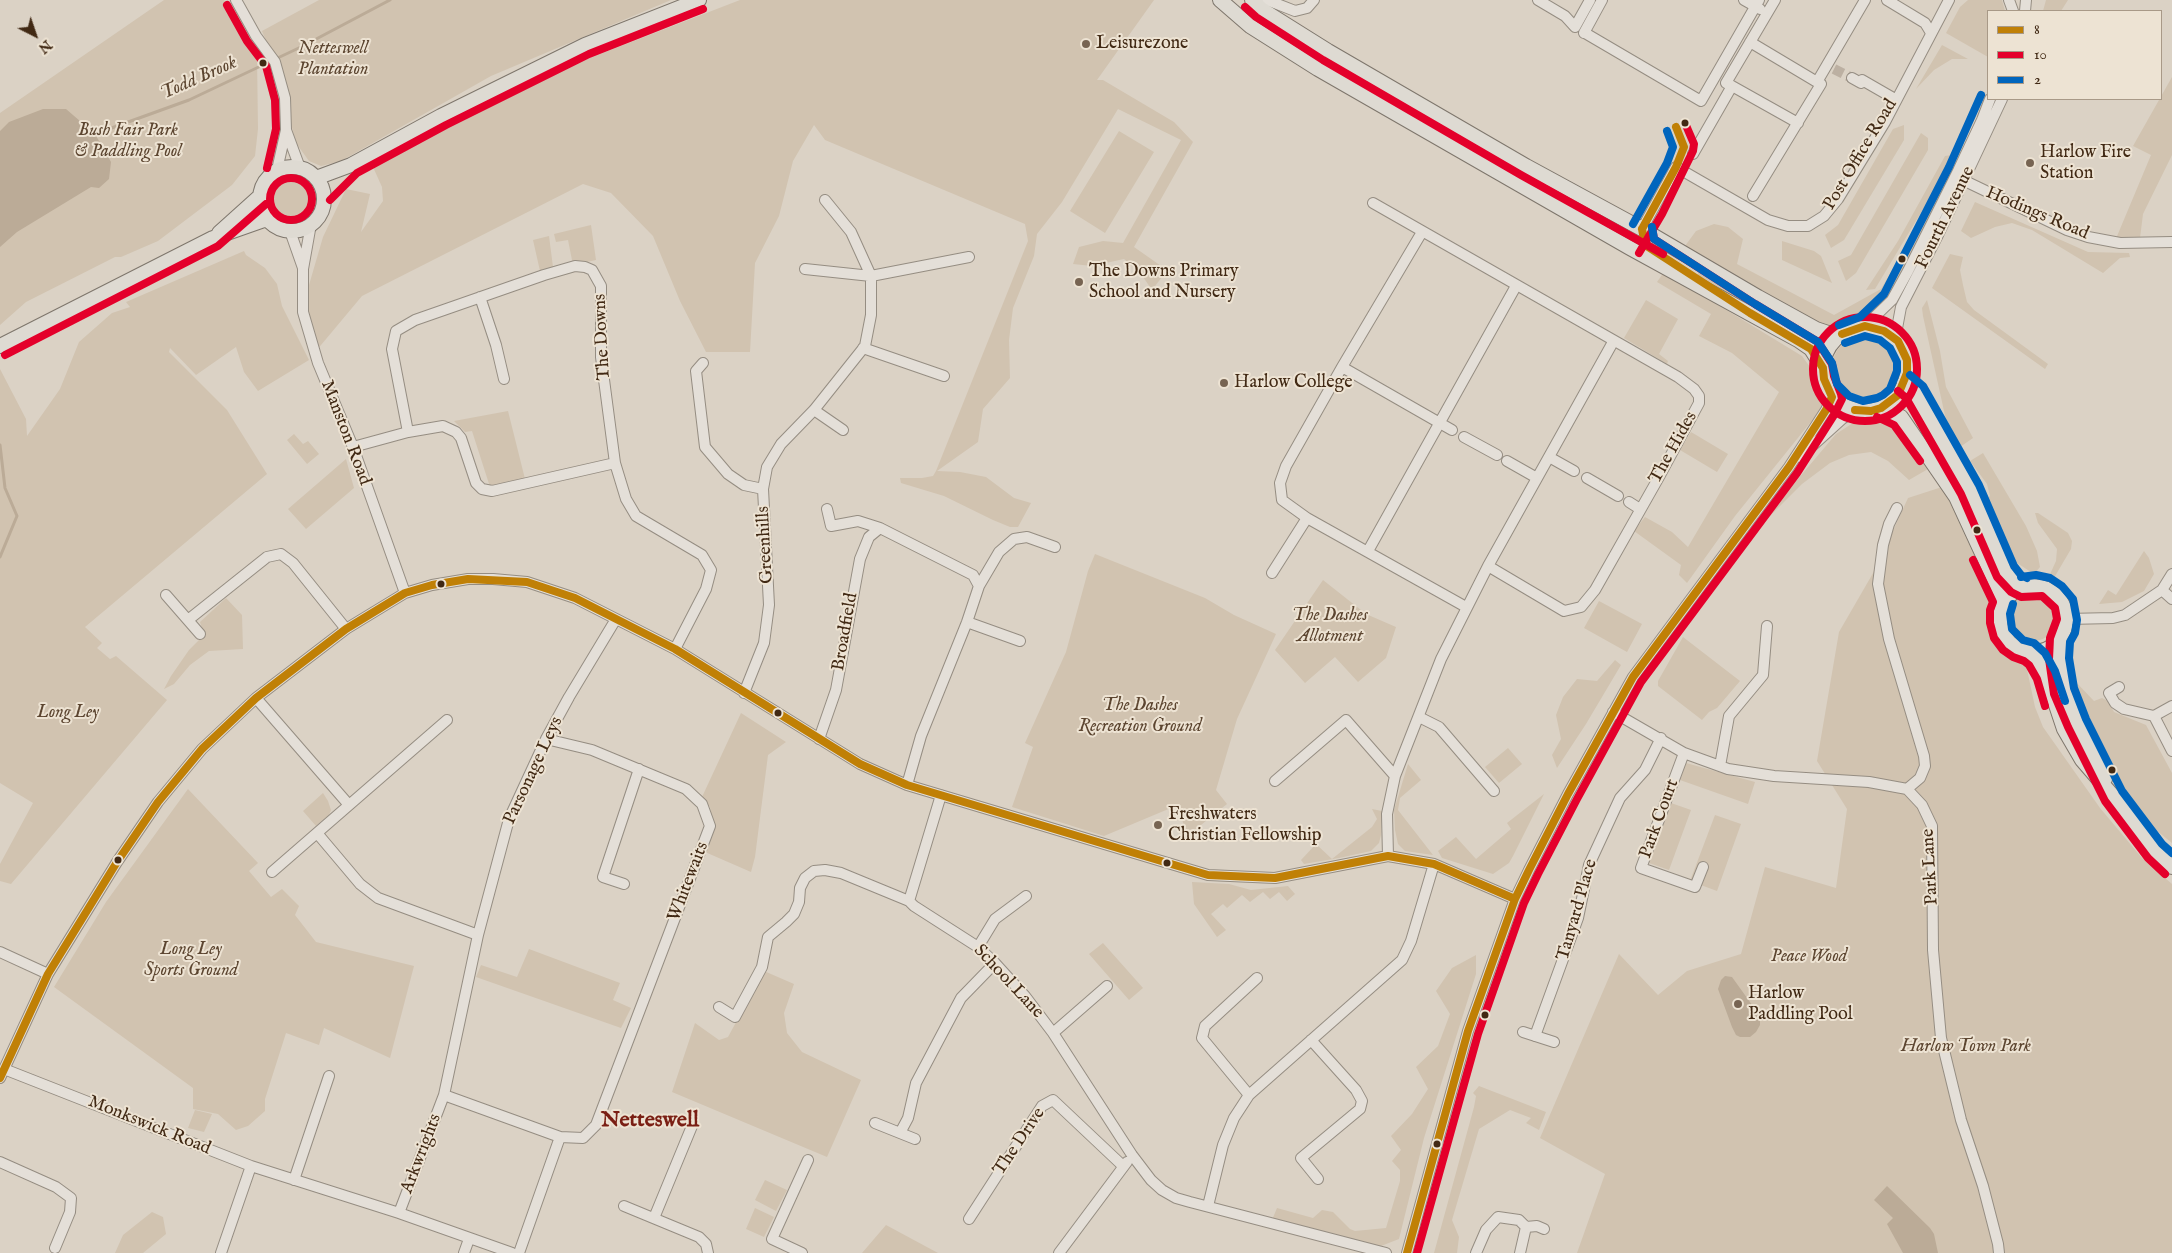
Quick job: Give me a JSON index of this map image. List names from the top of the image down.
{
  "streets": {
    "street": [
      "Post Office Road",
      "Hodings Road",
      "Fourth Avenue",
      "The Downs",
      "Manston Road",
      "The Hides",
      "Greenhills",
      "Broadfield",
      "Parsonage Leys",
      "Park Court",
      "Park Lane",
      "Whitewaits",
      "Tanyard Place",
      "School Lane",
      "Monkswick Road",
      "The Drive",
      "Arkwrights"
    ]
  },
  "crossings": [
    ["Hodings Road", "Fourth Avenue"],
    ["Parsonage Leys", "Whitewaits"],
    ["Parsonage Leys", "Arkwrights"],
    ["Whitewaits", "Arkwrights"],
    ["Monkswick Road", "Arkwrights"]
  ],
  "districts": ["Netteswell"],
  "water": ["Todd Brook"],
  "parks": [
    "Netteswell Plantation",
    "Bush Fair Park & Paddling Pool",
    "The Dashes Allotment",
    "The Dashes Recreation Ground",
    "Long Ley",
    "Long Ley Sports Ground",
    "Peace Wood",
    "Harlow Town Park"
  ],
  "places": [
    "Leisurezone",
    "Harlow Fire Station",
    "The Downs Primary School and Nursery",
    "Harlow College",
    "Freshwaters Christian Fellowship",
    "Harlow Paddling Pool"
  ],
  "lines": ["transit line 10", "transit line 2", "transit line 8"],
  "legend": ["8", "10", "2"],
  "north": "bottom right"
}
